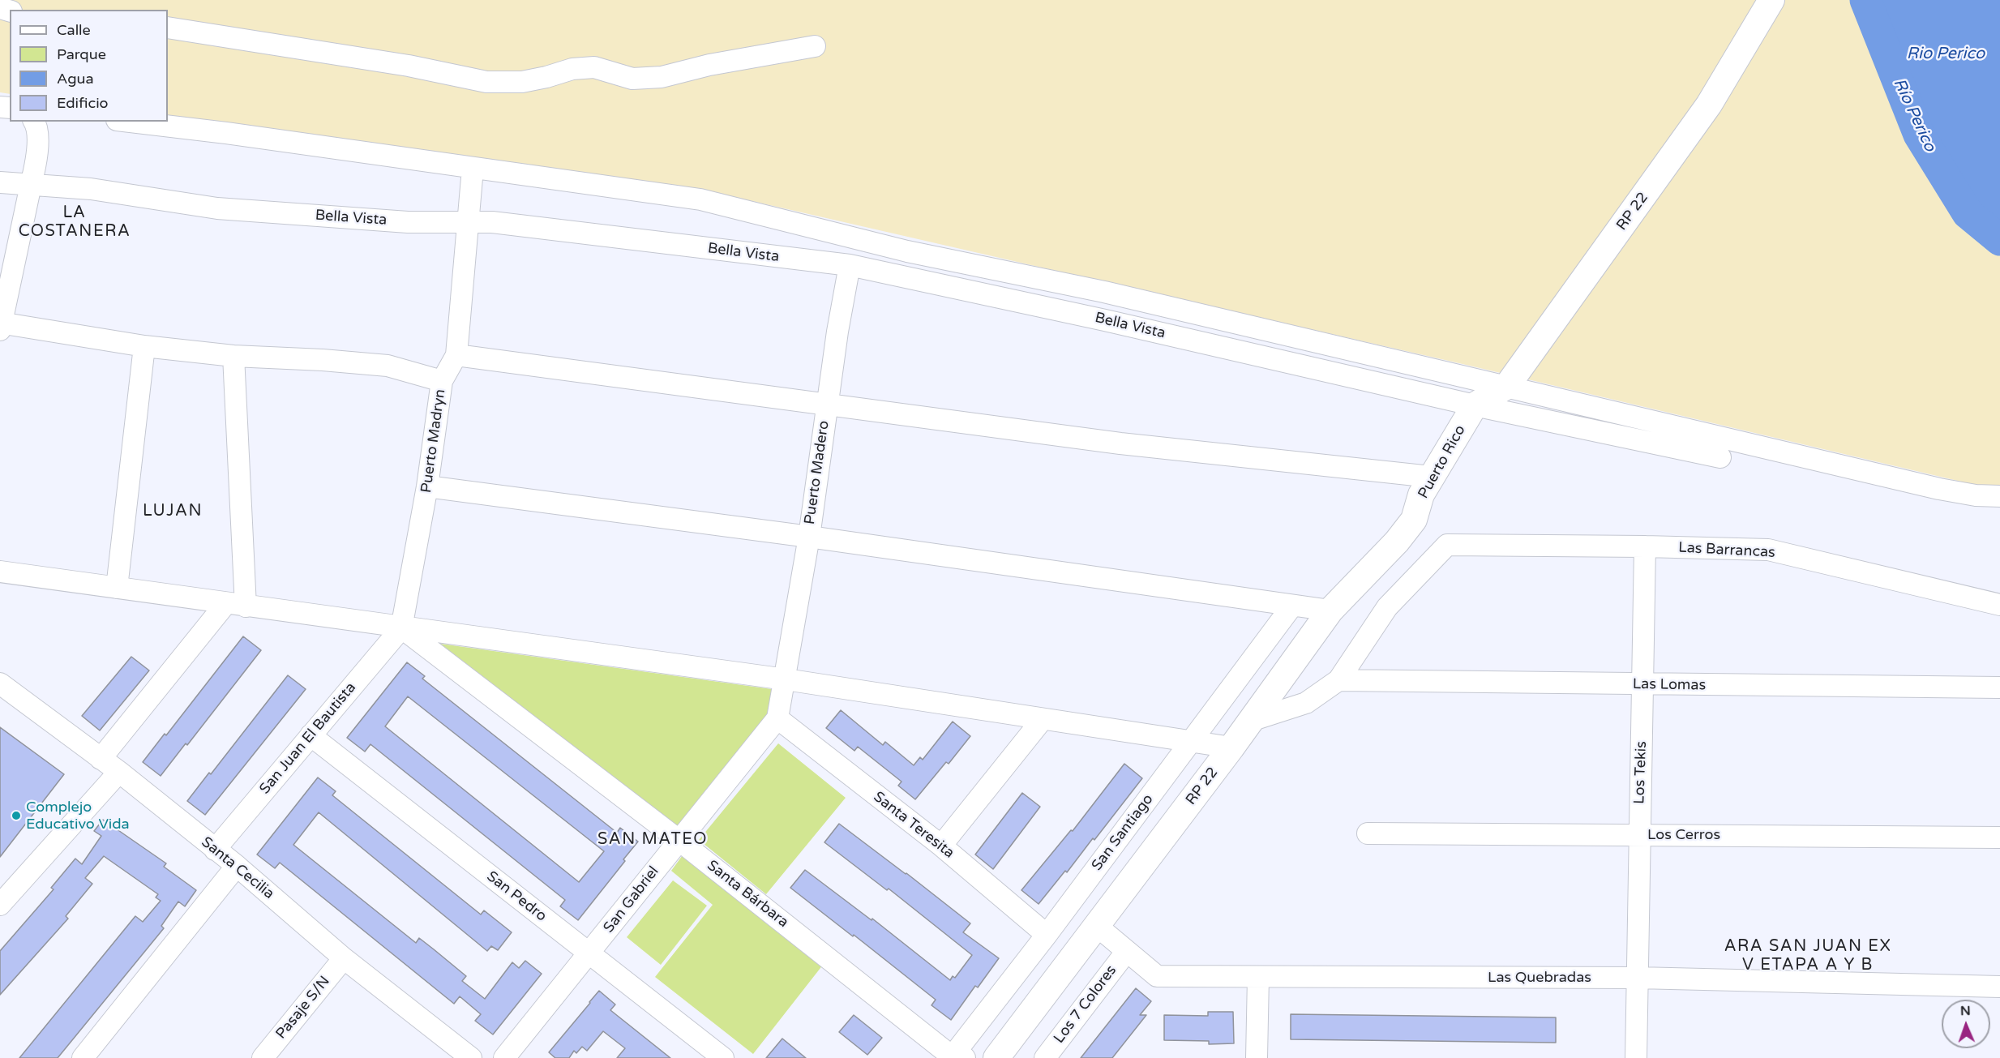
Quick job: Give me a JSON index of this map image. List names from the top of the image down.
{
  "streets": {
    "street": [
      "RP 22",
      "Bella Vista",
      "Puerto Madryn",
      "Puerto Rico",
      "Puerto Madero",
      "Las Barrancas",
      "Las Lomas",
      "San Juan El Bautista",
      "Los Tekis",
      "Santa Teresita",
      "San Santiago",
      "Los Cerros",
      "Santa Cecilia",
      "Santa Bárbara",
      "San Pedro",
      "San Gabriel",
      "Las Quebradas",
      "Los 7 Colores",
      "Pasaje S/N"
    ]
  },
  "crossings": [
    ["RP 22", "Bella Vista"],
    ["RP 22", "Puerto Rico"],
    ["RP 22", "Las Quebradas"],
    ["Bella Vista", "Puerto Madryn"],
    ["Bella Vista", "Puerto Rico"],
    ["Bella Vista", "Puerto Madero"],
    ["Puerto Madryn", "San Juan El Bautista"],
    ["Puerto Madryn", "Santa Bárbara"],
    ["Puerto Madero", "Santa Teresita"],
    ["Puerto Madero", "San Gabriel"],
    ["Las Barrancas", "Las Lomas"],
    ["Las Barrancas", "Los Tekis"],
    ["Las Lomas", "Los Tekis"],
    ["San Juan El Bautista", "Santa Cecilia"],
    ["San Juan El Bautista", "Santa Bárbara"],
    ["San Juan El Bautista", "San Pedro"],
    ["Los Tekis", "Los Cerros"],
    ["Los Tekis", "Las Quebradas"],
    ["Santa Teresita", "San Santiago"],
    ["Santa Teresita", "San Gabriel"],
    ["San Santiago", "Santa Bárbara"],
    ["Santa Cecilia", "Pasaje S/N"],
    ["Santa Bárbara", "San Gabriel"],
    ["San Pedro", "San Gabriel"],
    ["Las Quebradas", "Los 7 Colores"]
  ],
  "districts": [
    "LA COSTANERA",
    "LUJAN",
    "SAN MATEO",
    "ARA SAN JUAN EX V ETAPA A Y B"
  ],
  "water": ["Rio Perico", "Río Perico"],
  "places": ["Complejo Educativo Vida"],
  "legend": [
    "Calle",
    "Parque",
    "Agua",
    "Edificio"
  ],
  "north": "top"
}
